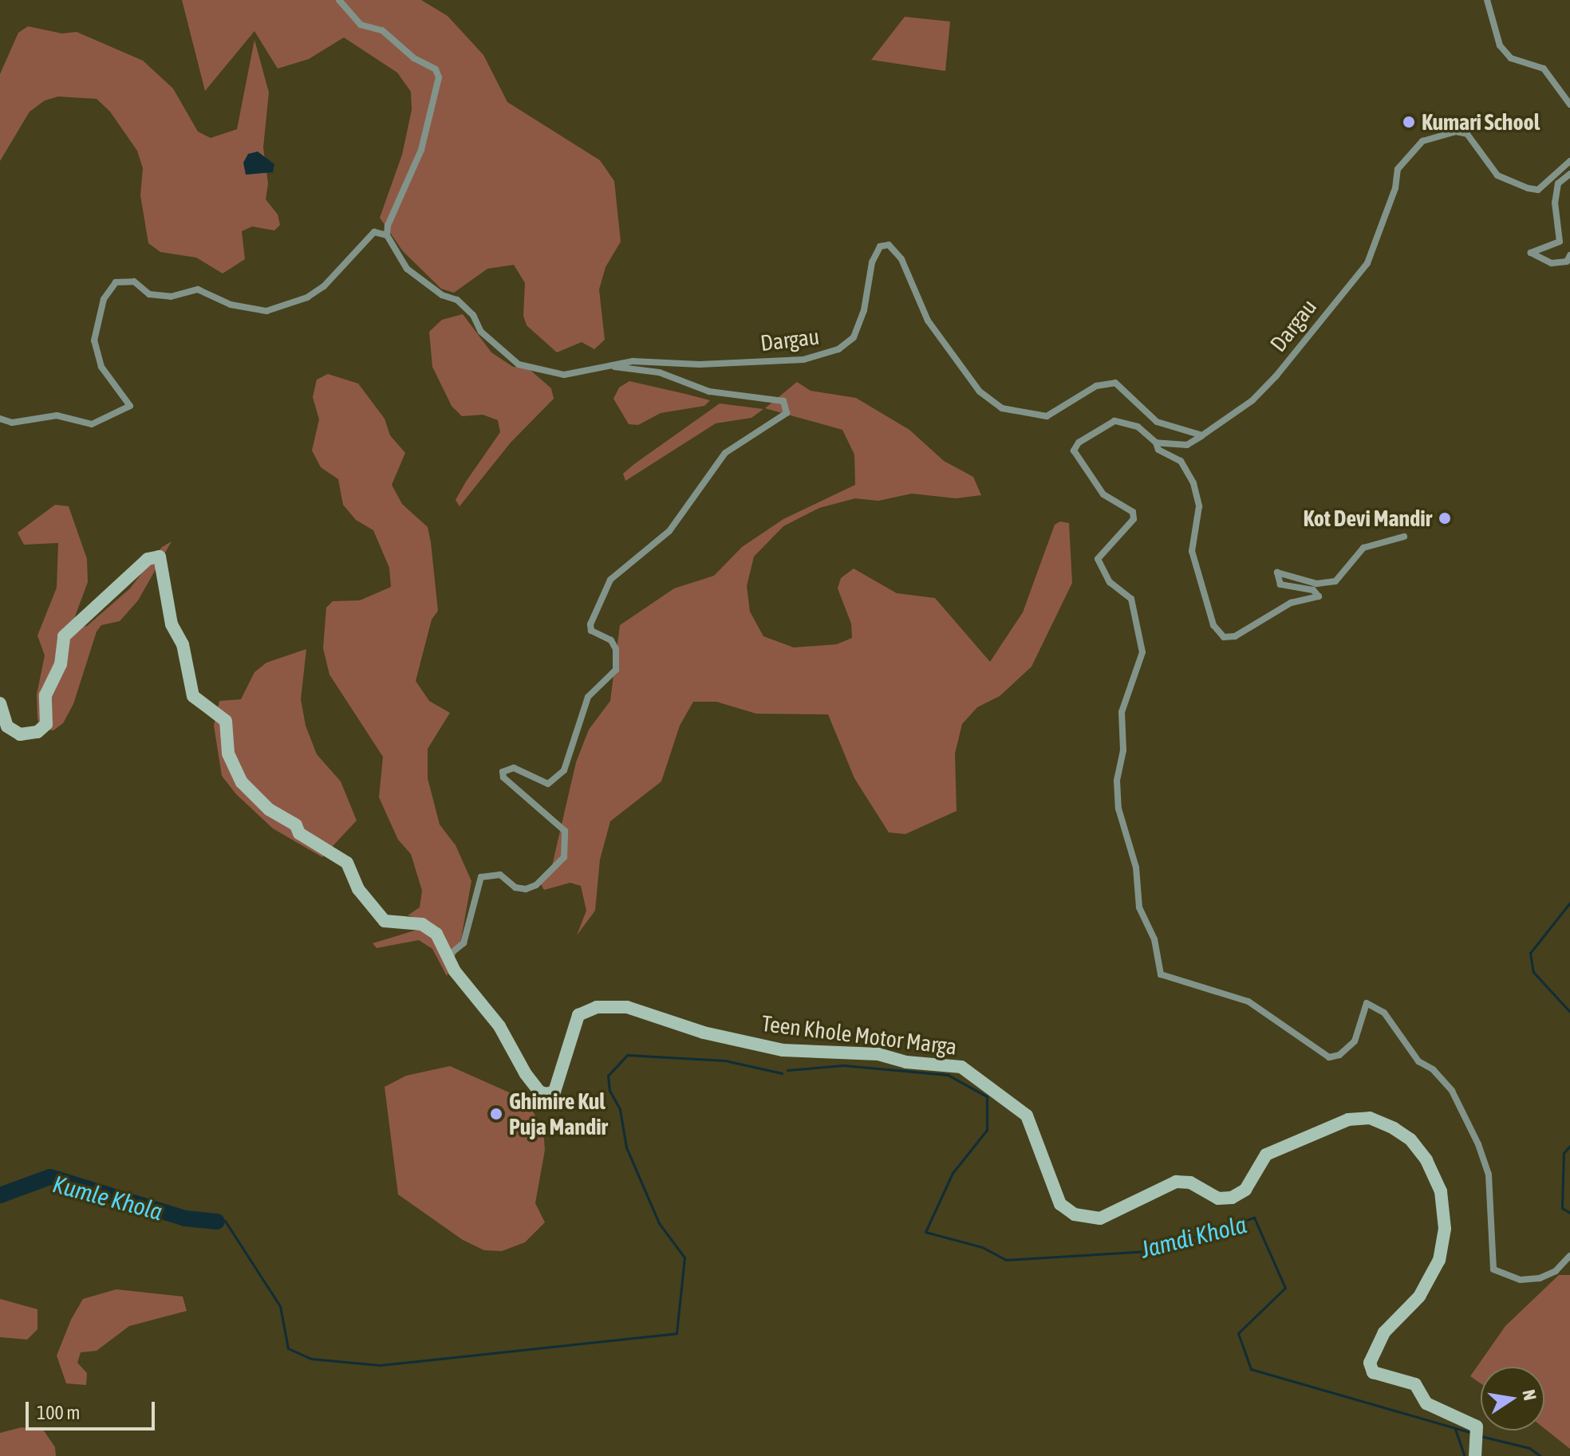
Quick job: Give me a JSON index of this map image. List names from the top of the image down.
{
  "streets": {
    "street": ["Dargau", "Teen Khole Motor Marga"]
  },
  "water": ["Kumle Khola", "Jamdi Khola"],
  "places": ["Kumari School", "Kot Devi Mandir", "Ghimire Kul Puja Mandir"],
  "scale_bar": "100 m",
  "north": "right"
}
